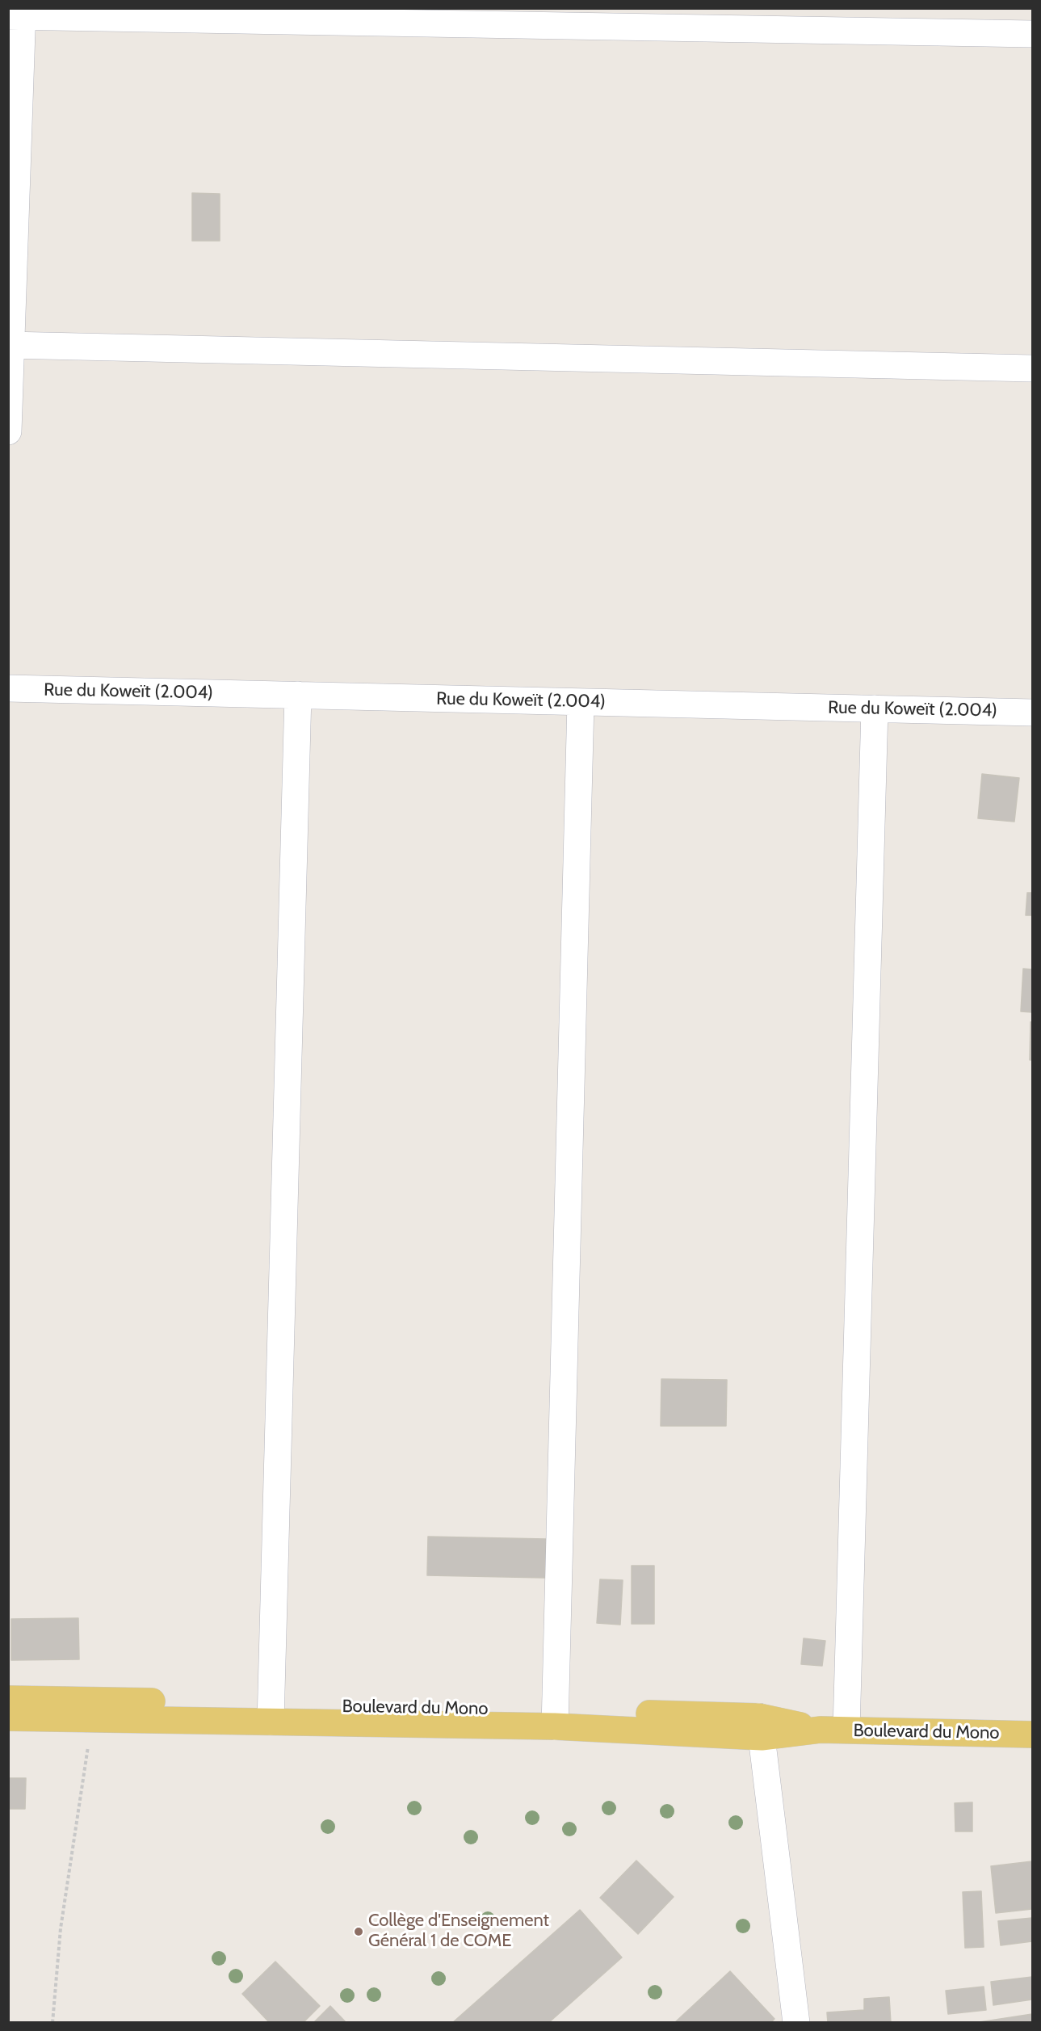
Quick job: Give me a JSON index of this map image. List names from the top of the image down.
{
  "streets": {
    "main road": ["Boulevard du Mono"],
    "street": ["Rue du Koweït (2.004)"]
  },
  "places": ["Collège d'Enseignement Général 1 de COME"]
}
